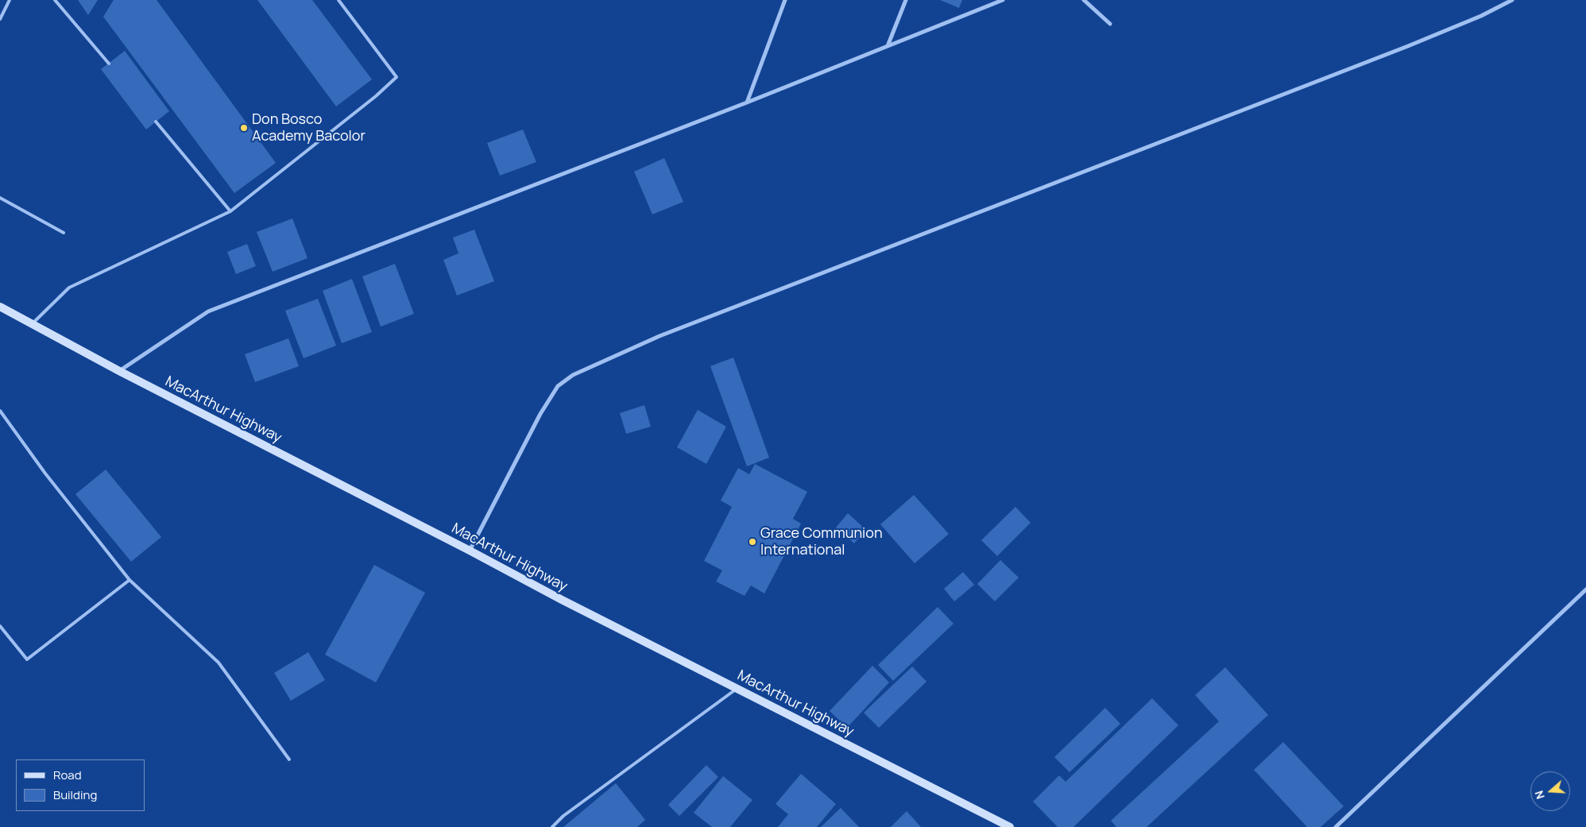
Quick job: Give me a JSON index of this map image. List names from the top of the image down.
{
  "streets": {
    "main road": ["MacArthur Highway"]
  },
  "places": ["Don Bosco Academy Bacolor", "Grace Communion International"],
  "legend": ["Road", "Building"],
  "north": "left"
}
